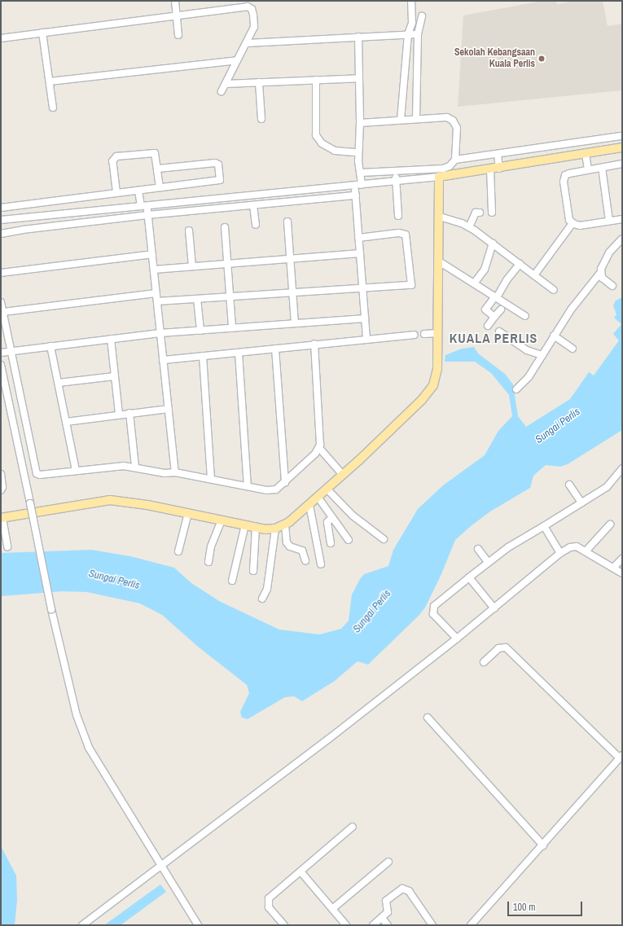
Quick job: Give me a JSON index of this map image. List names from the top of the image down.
{
  "districts": ["KUALA PERLIS"],
  "water": ["Sungai Perlis"],
  "places": ["Sekolah Kebangsaan Kuala Perlis"],
  "scale_bar": "100 m"
}
